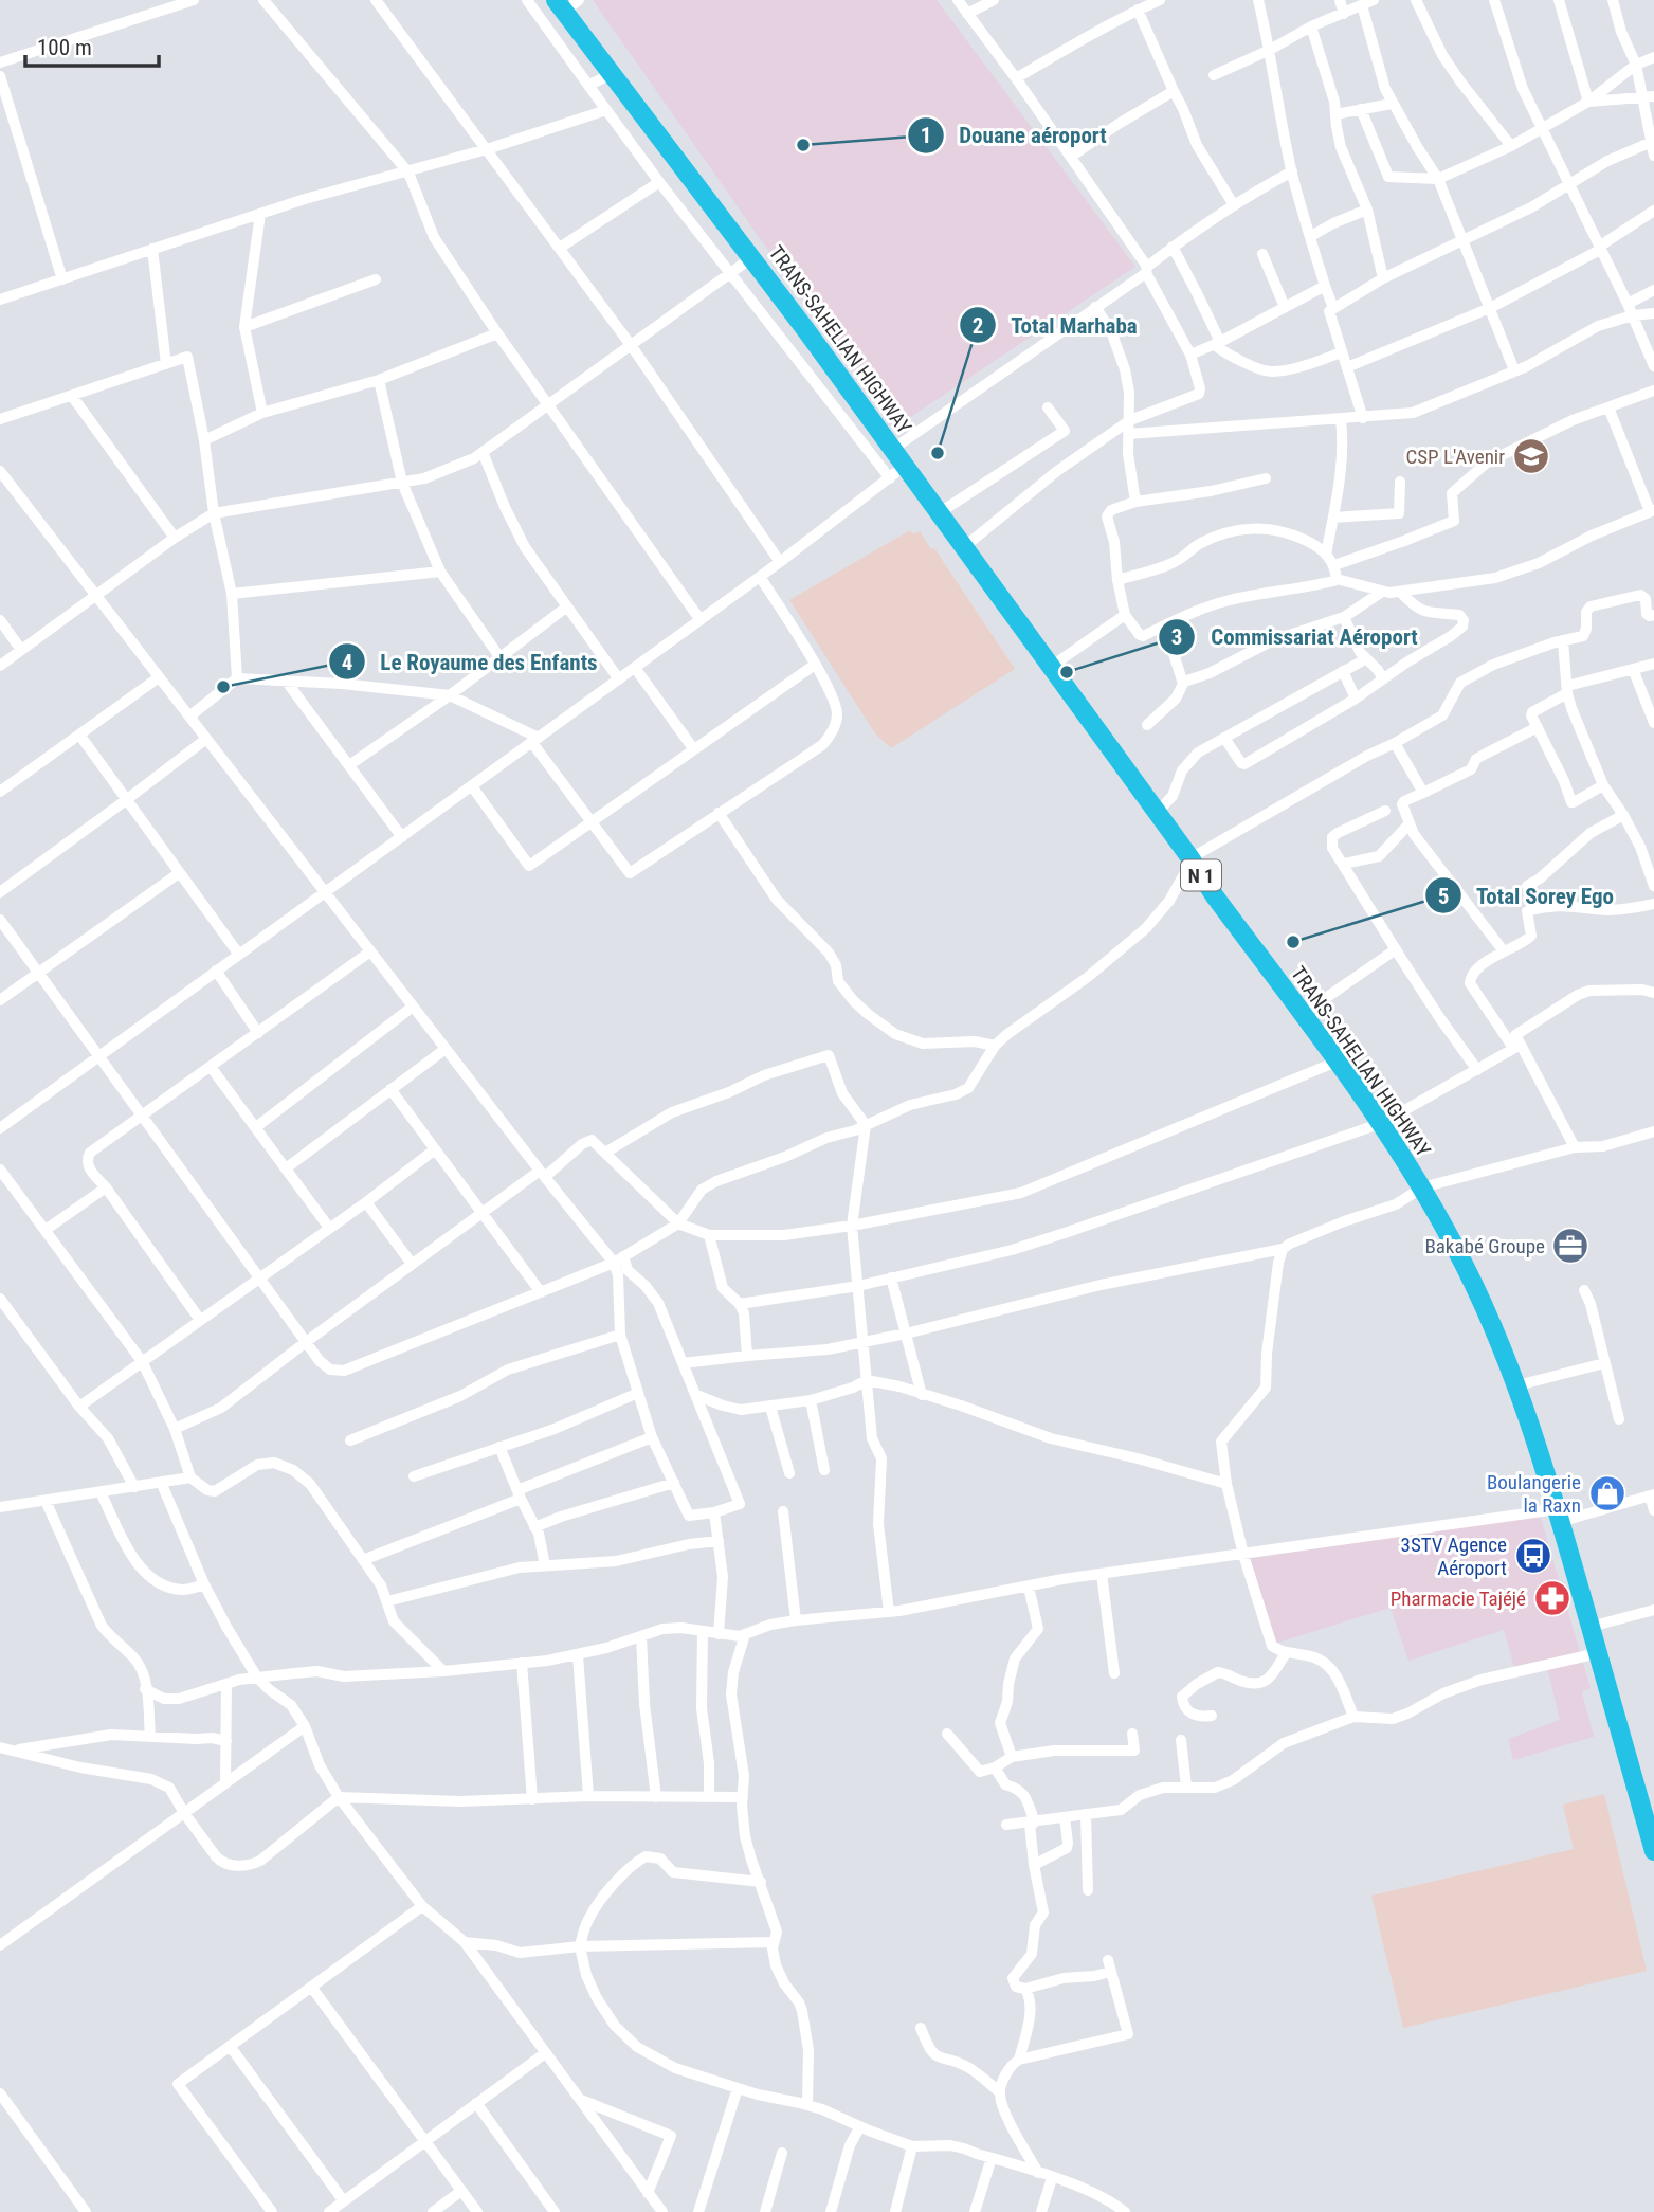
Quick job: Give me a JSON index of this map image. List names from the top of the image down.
{
  "streets": {
    "highway": ["TRANS-SAHELIAN HIGHWAY", "N 1"]
  },
  "places": {
    "other": [
      "Douane aéroport",
      "Total Marhaba",
      "Commissariat Aéroport",
      "Le Royaume des Enfants",
      "Total Sorey Ego"
    ],
    "school or university": ["CSP L'Avenir"],
    "office": ["Bakabé Groupe"],
    "shop": ["Boulangerie la Raxn"],
    "bus stop": ["3STV Agence Aéroport"],
    "pharmacy": ["Pharmacie Tajéjé"]
  },
  "scale_bar": "100 m"
}
